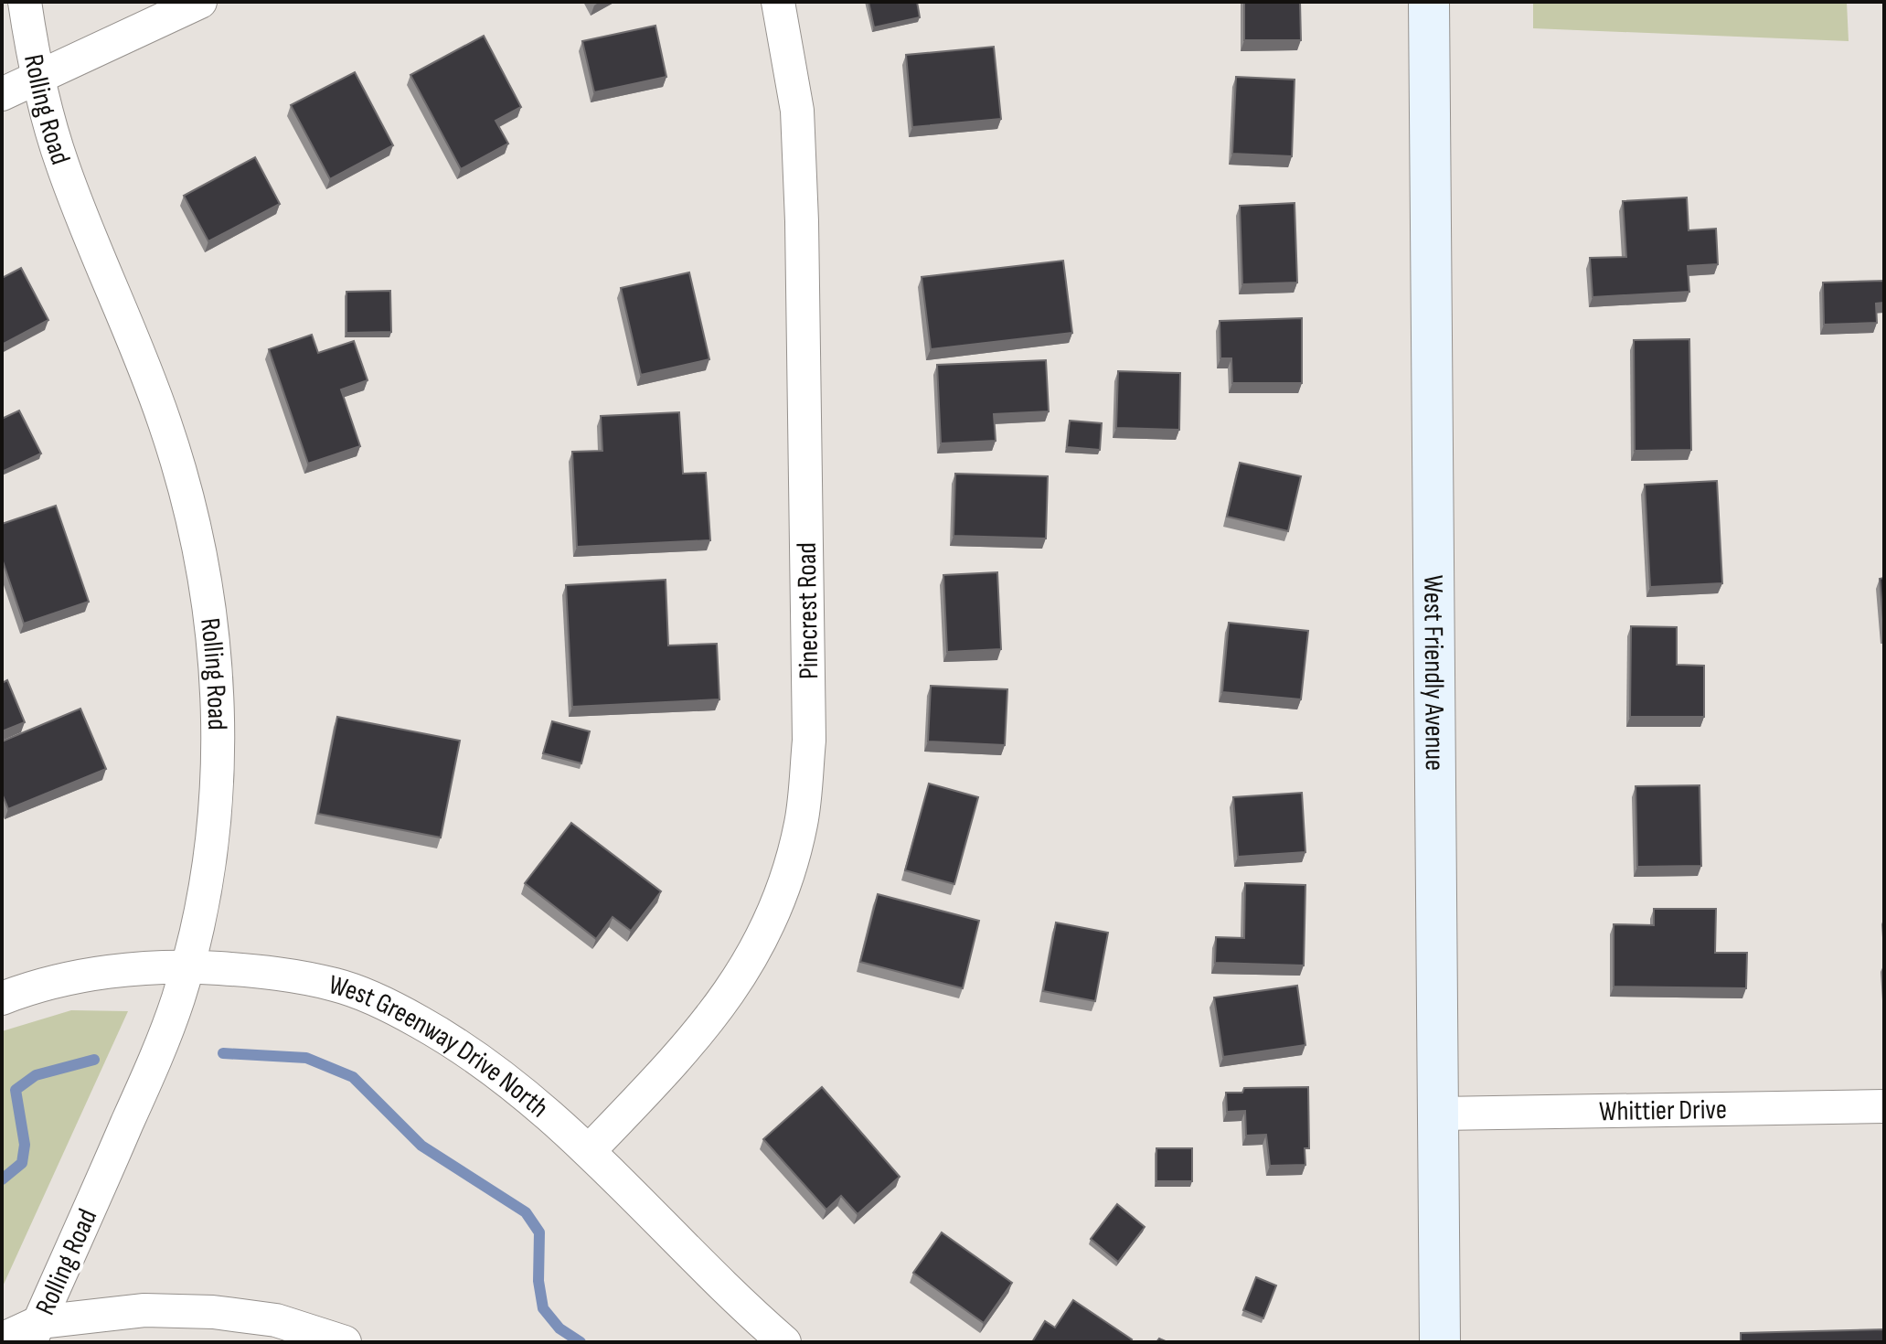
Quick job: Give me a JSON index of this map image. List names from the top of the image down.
{
  "streets": {
    "main road": ["West Friendly Avenue"],
    "street": [
      "Rolling Road",
      "Pinecrest Road",
      "West Greenway Drive North",
      "Whittier Drive"
    ]
  },
  "crossings": [
    ["Rolling Road", "West Greenway Drive North"],
    ["Pinecrest Road", "West Greenway Drive North"],
    ["West Friendly Avenue", "Whittier Drive"]
  ]
}
